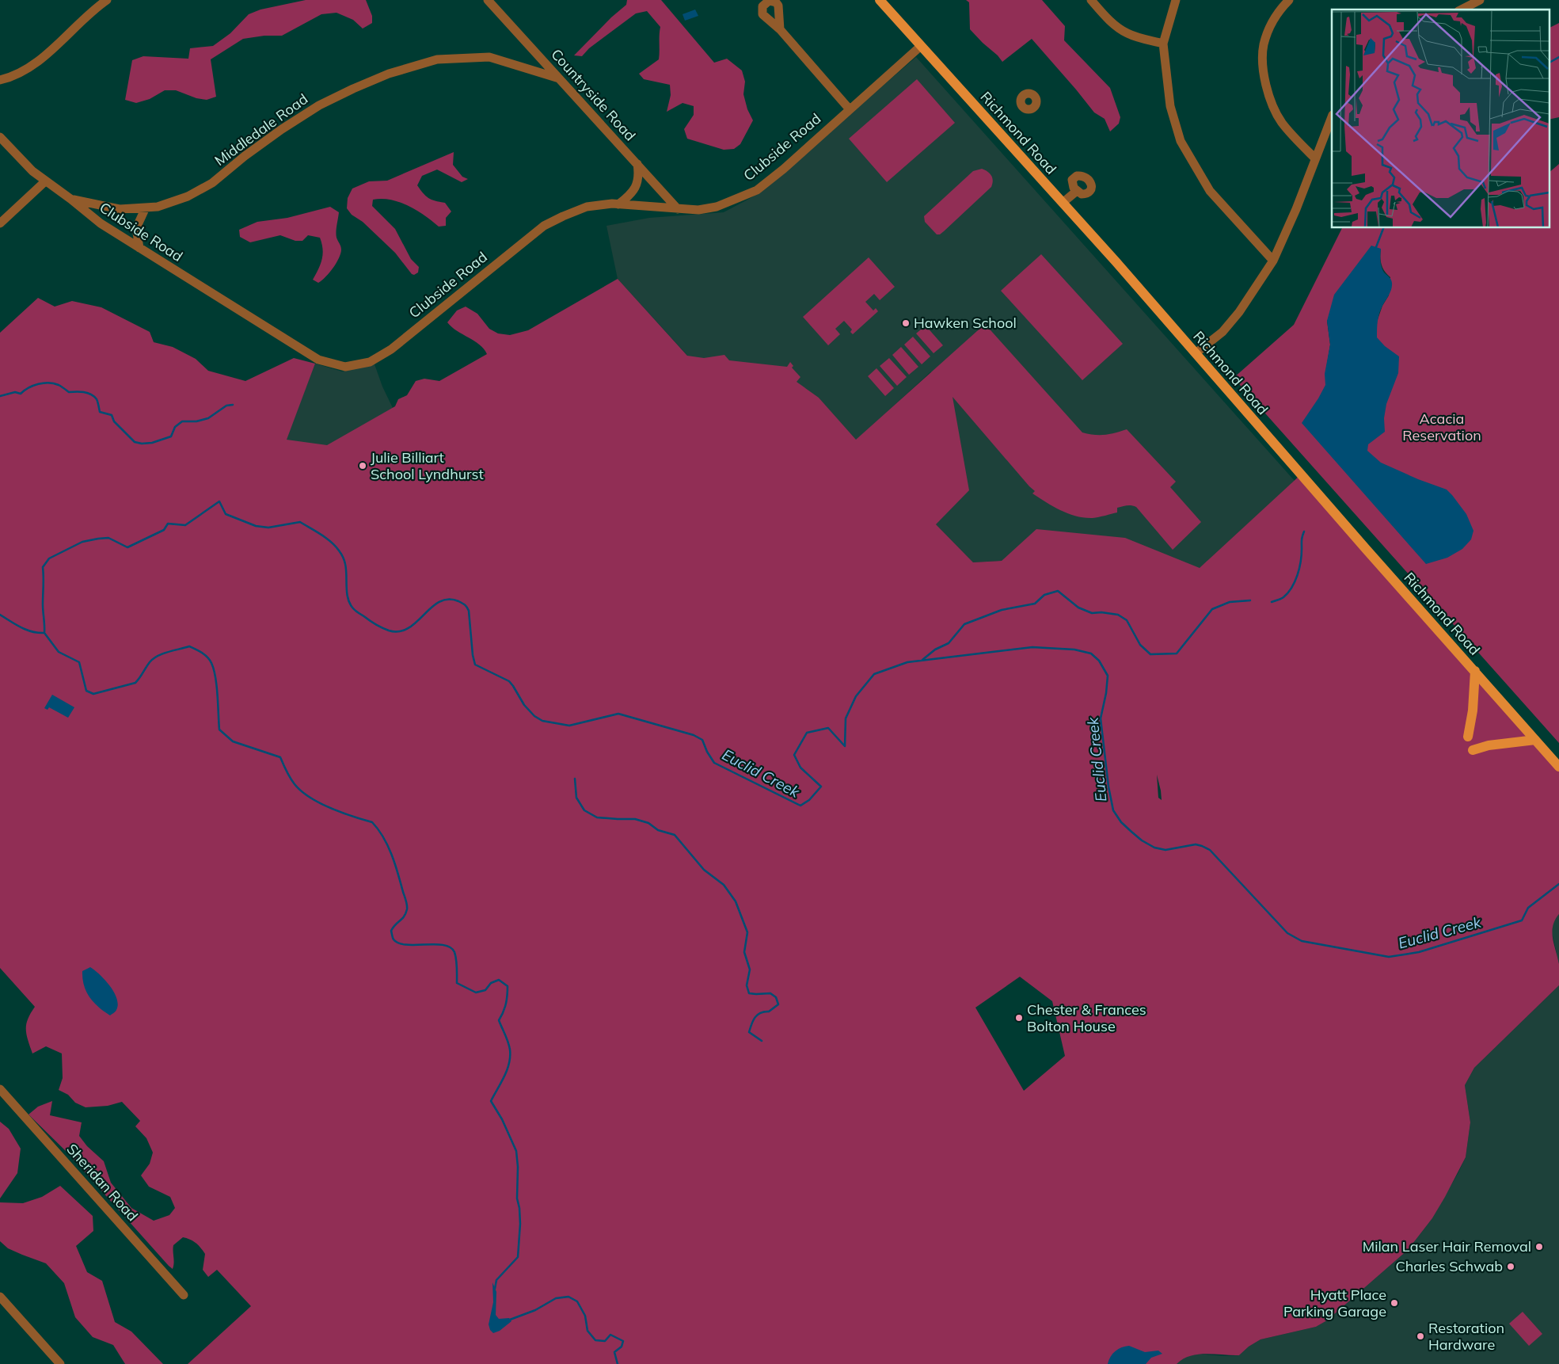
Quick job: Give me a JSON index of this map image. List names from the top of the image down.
{
  "streets": {
    "main road": ["Richmond Road"],
    "street": [
      "Countryside Road",
      "Middledale Road",
      "Clubside Road",
      "Sheridan Road"
    ]
  },
  "crossings": [
    ["Countryside Road", "Middledale Road"],
    ["Countryside Road", "Clubside Road"],
    ["Middledale Road", "Clubside Road"],
    ["Richmond Road", "Clubside Road"]
  ],
  "water": ["Euclid Creek"],
  "parks": ["Acacia Reservation"],
  "places": [
    "Hawken School",
    "Julie Billiart School Lyndhurst",
    "Chester & Frances Bolton House",
    "Milan Laser Hair Removal",
    "Charles Schwab",
    "Hyatt Place Parking Garage",
    "Restoration Hardware"
  ]
}
